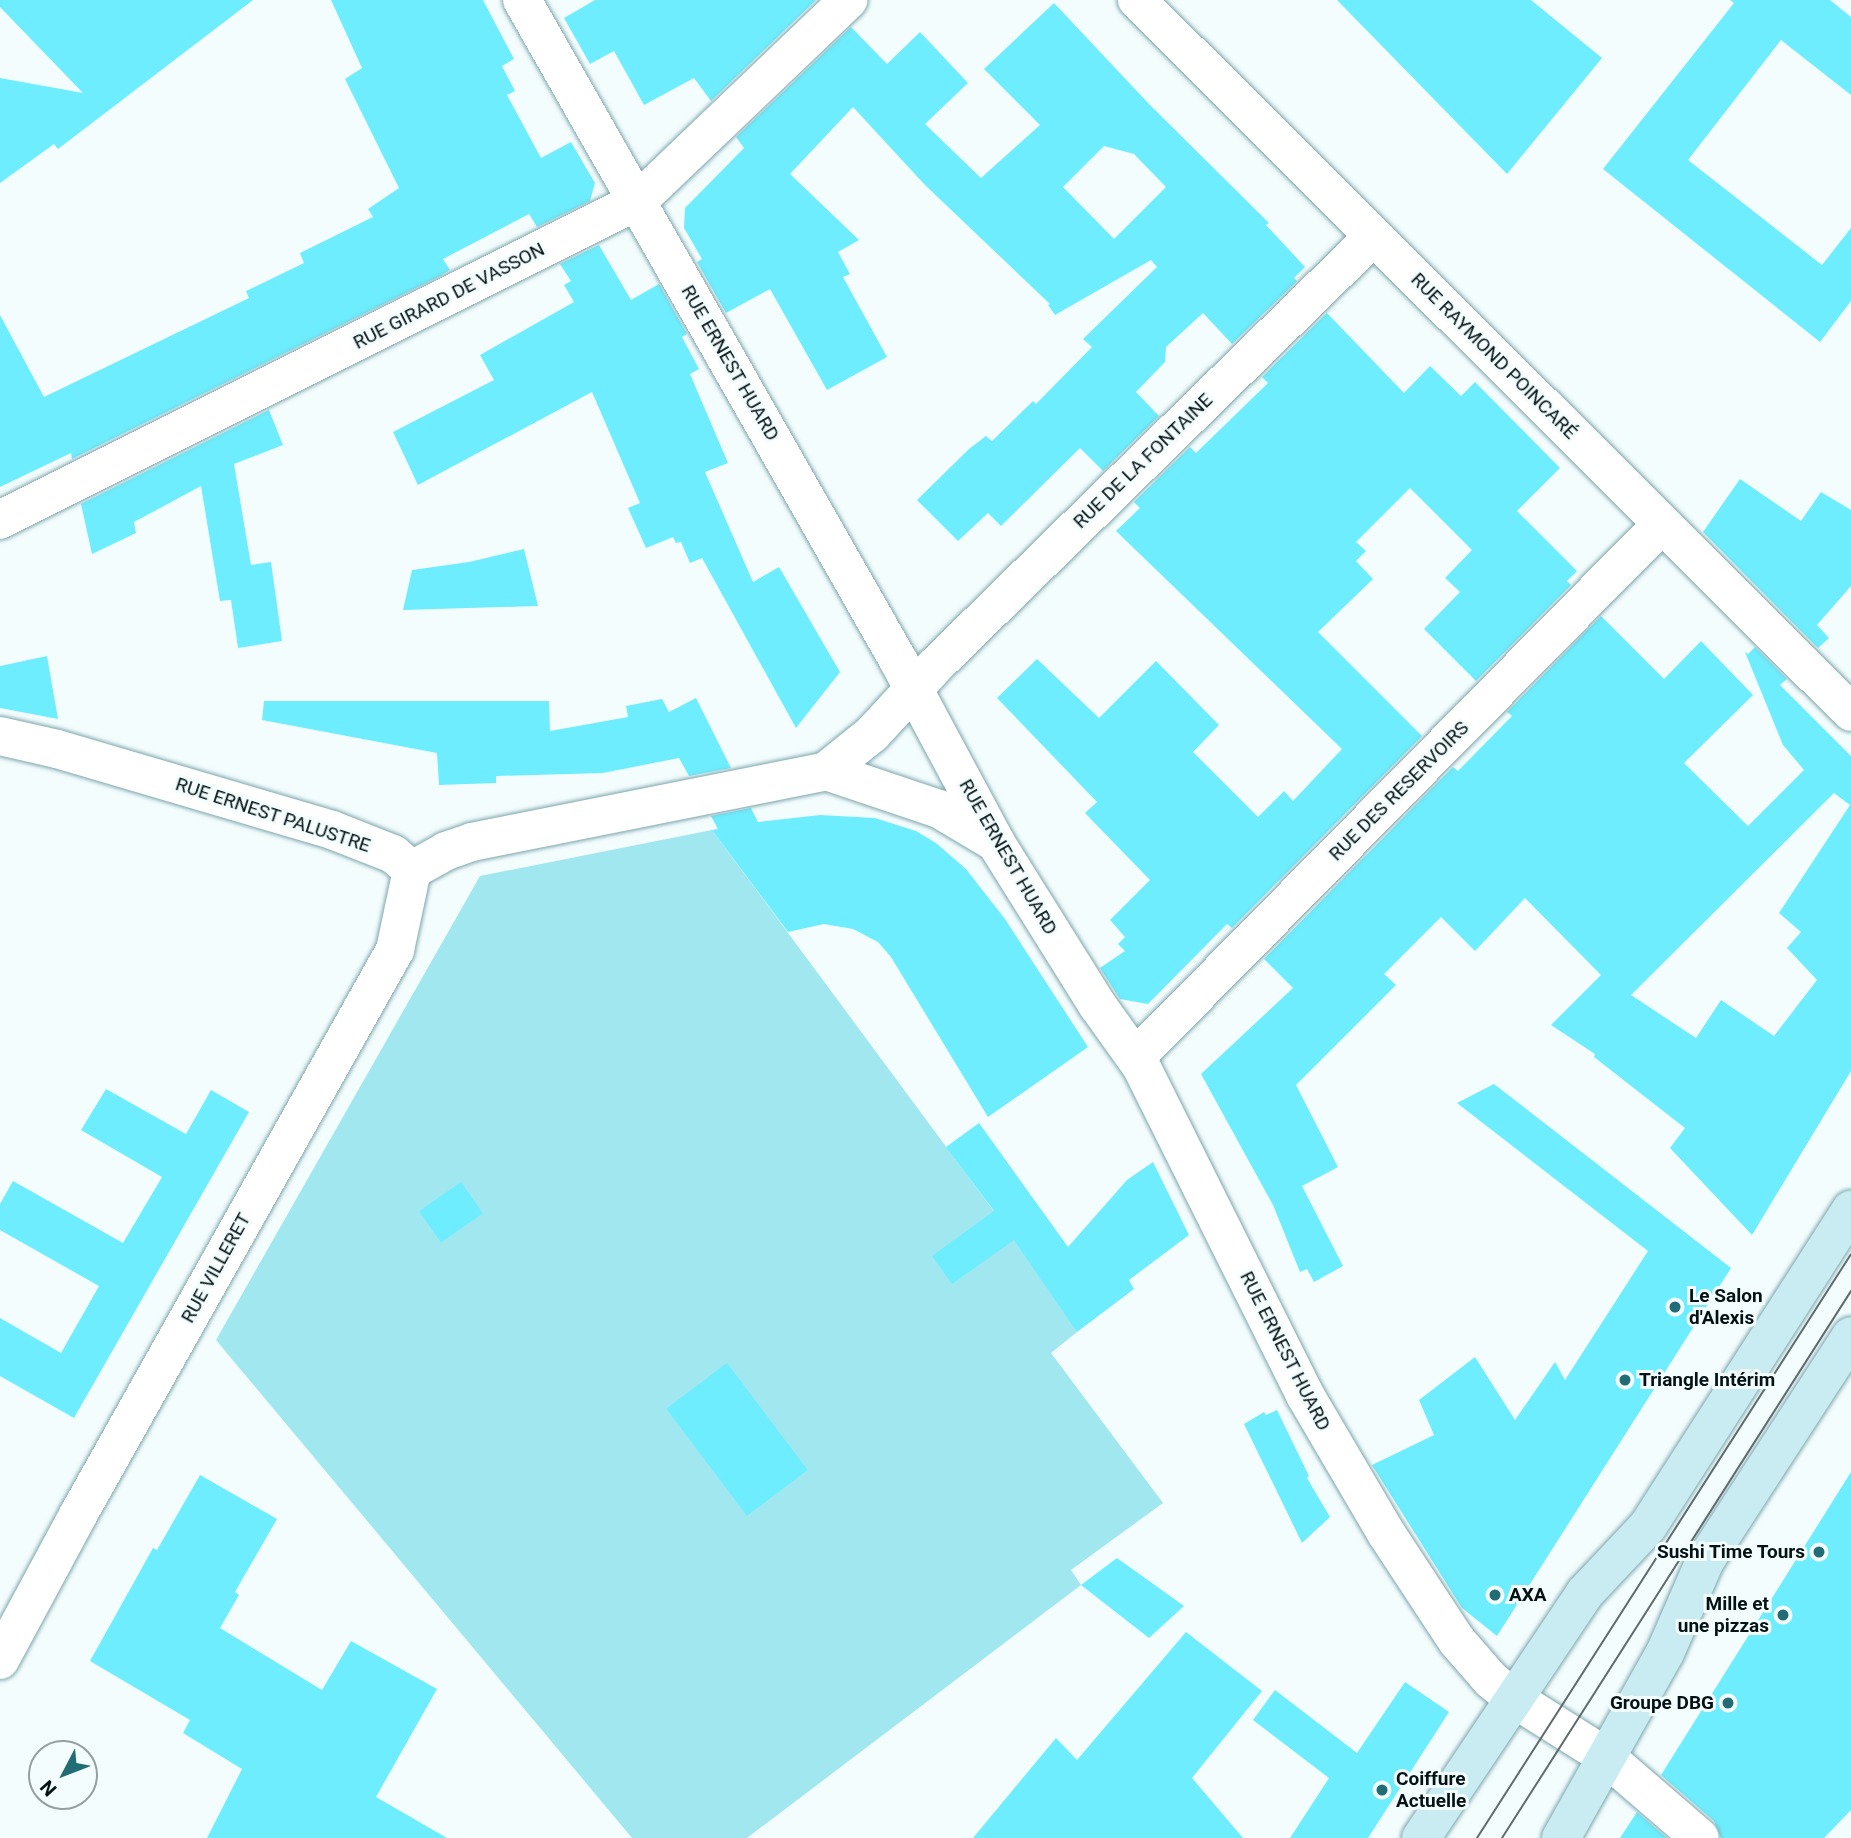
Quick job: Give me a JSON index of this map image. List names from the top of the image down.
{
  "streets": {
    "street": [
      "RUE GIRARD DE VASSON",
      "RUE RAYMOND POINCARÉ",
      "RUE ERNEST HUARD",
      "RUE DE LA FONTAINE",
      "RUE DES RESERVOIRS",
      "RUE ERNEST PALUSTRE",
      "RUE VILLERET"
    ]
  },
  "crossings": [
    ["RUE GIRARD DE VASSON", "RUE ERNEST HUARD"],
    ["RUE RAYMOND POINCARÉ", "RUE DE LA FONTAINE"],
    ["RUE RAYMOND POINCARÉ", "RUE DES RESERVOIRS"],
    ["RUE ERNEST HUARD", "RUE DE LA FONTAINE"],
    ["RUE ERNEST HUARD", "RUE DES RESERVOIRS"],
    ["RUE ERNEST PALUSTRE", "RUE VILLERET"]
  ],
  "places": [
    "Le Salon d'Alexis",
    "Triangle Intérim",
    "Sushi Time Tours",
    "AXA",
    "Mille et une pizzas",
    "Groupe DBG",
    "Coiffure Actuelle"
  ],
  "north": "bottom left"
}
